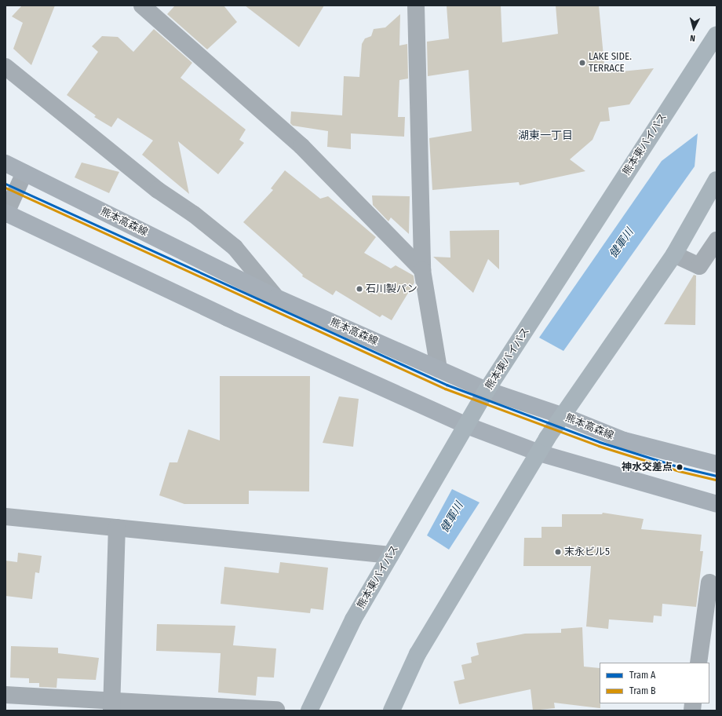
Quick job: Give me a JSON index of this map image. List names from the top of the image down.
{
  "streets": {
    "highway": ["熊本東バイパス"],
    "main road": ["熊本高森線"]
  },
  "crossings": [
    ["熊本東バイパス", "熊本高森線"]
  ],
  "districts": ["湖東一丁目"],
  "water": ["健軍川"],
  "places": [
    "LAKE SIDE. TERRACE",
    "石川製パン",
    "神水交差点",
    "末永ビル5"
  ],
  "lines": ["tram line A", "tram line B"],
  "legend": ["Tram A", "Tram B"],
  "north": "bottom"
}
